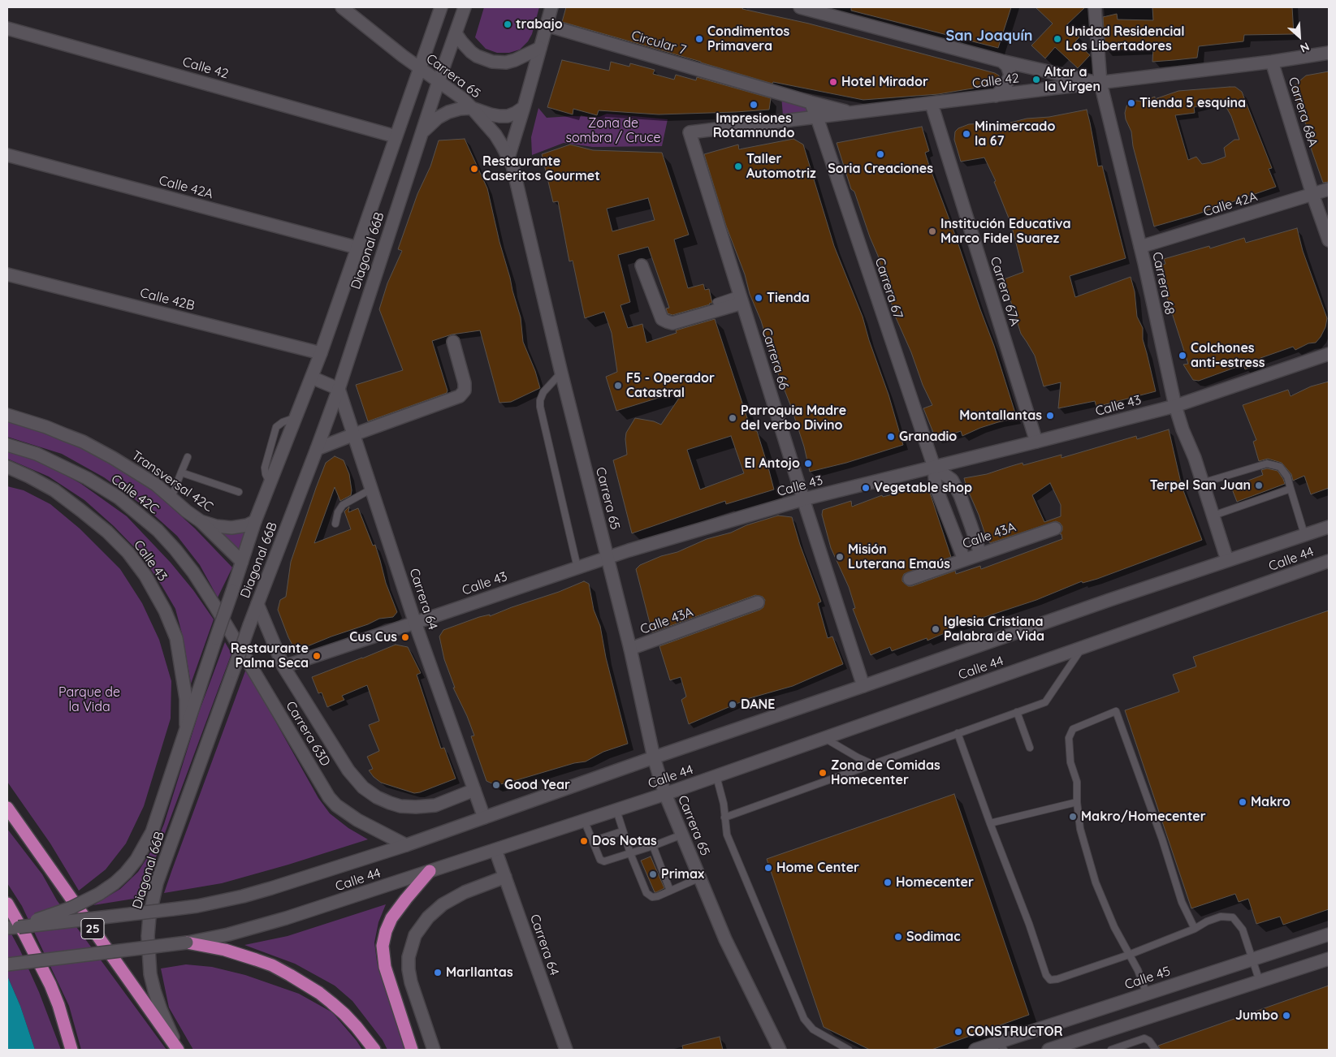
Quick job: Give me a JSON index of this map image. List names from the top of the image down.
{
  "streets": {
    "highway": ["25"],
    "street": [
      "Circular 7",
      "Calle 42",
      "Carrera 65",
      "Carrera 68A",
      "Calle 42A",
      "Diagonal 66B",
      "Carrera 68",
      "Carrera 67",
      "Carrera 67A",
      "Calle 42B",
      "Carrera 66",
      "Calle 43",
      "Transversal 42C",
      "Calle 42C",
      "Calle 43A",
      "Calle 44",
      "Carrera 64",
      "Carrera 63D",
      "Calle 45"
    ]
  },
  "crossings": [
    ["Circular 7", "Calle 42"],
    ["Calle 42", "Carrera 68A"],
    ["Calle 42", "Diagonal 66B"],
    ["Calle 42", "Carrera 68"],
    ["Calle 42", "Carrera 67"],
    ["Calle 42", "Carrera 67A"],
    ["Calle 42", "Carrera 66"],
    ["Carrera 65", "Diagonal 66B"],
    ["Carrera 65", "Calle 43"],
    ["Carrera 65", "Calle 43A"],
    ["Carrera 65", "Calle 44"],
    ["Carrera 68A", "Calle 42A"],
    ["Calle 42A", "Diagonal 66B"],
    ["Calle 42A", "Carrera 68"],
    ["Diagonal 66B", "Calle 42B"],
    ["Diagonal 66B", "Calle 43"],
    ["Diagonal 66B", "Transversal 42C"],
    ["Diagonal 66B", "Calle 44"],
    ["Diagonal 66B", "Carrera 64"],
    ["Diagonal 66B", "Carrera 63D"],
    ["Diagonal 66B", "25"],
    ["Carrera 68", "Calle 43"],
    ["Carrera 68", "Calle 44"],
    ["Carrera 67", "Calle 43"],
    ["Carrera 67", "Calle 43A"],
    ["Carrera 67A", "Calle 43"],
    ["Carrera 66", "Calle 43"],
    ["Carrera 66", "Calle 44"],
    ["Calle 43", "Carrera 64"],
    ["Calle 43", "Carrera 63D"],
    ["Calle 42C", "Carrera 63D"],
    ["Calle 44", "Carrera 64"],
    ["Calle 44", "Carrera 63D"],
    ["Carrera 64", "Carrera 63D"]
  ],
  "districts": ["San Joaquín"],
  "parks": ["Zona de sombra / Cruce", "Parque de la Vida"],
  "places": [
    "trabajo",
    "Condimentos Primavera",
    "Unidad Residencial Los Libertadores",
    "Altar a la Virgen",
    "Hotel Mirador",
    "Tienda 5 esquina",
    "Impresiones Rotamnundo",
    "Minimercado la 67",
    "Soria Creaciones",
    "Taller Automotriz",
    "Restaurante Caseritos Gourmet",
    "Institución Educativa Marco Fidel Suarez",
    "Tienda",
    "Colchones anti-estress",
    "F5 - Operador Catastral",
    "Montallantas",
    "Parroquia Madre del verbo Divino",
    "Granadio",
    "El Antojo",
    "Terpel San Juan",
    "Vegetable shop",
    "Misión Luterana Emaús",
    "Iglesia Cristiana Palabra de Vida",
    "Cus Cus",
    "Restaurante Palma Seca",
    "DANE",
    "Zona de Comidas Homecenter",
    "Good Year",
    "Makro",
    "Makro/Homecenter",
    "Dos Notas",
    "Home Center",
    "Primax",
    "Homecenter",
    "Sodimac",
    "Marllantas",
    "Jumbo",
    "CONSTRUCTOR"
  ],
  "north": "bottom right"
}
